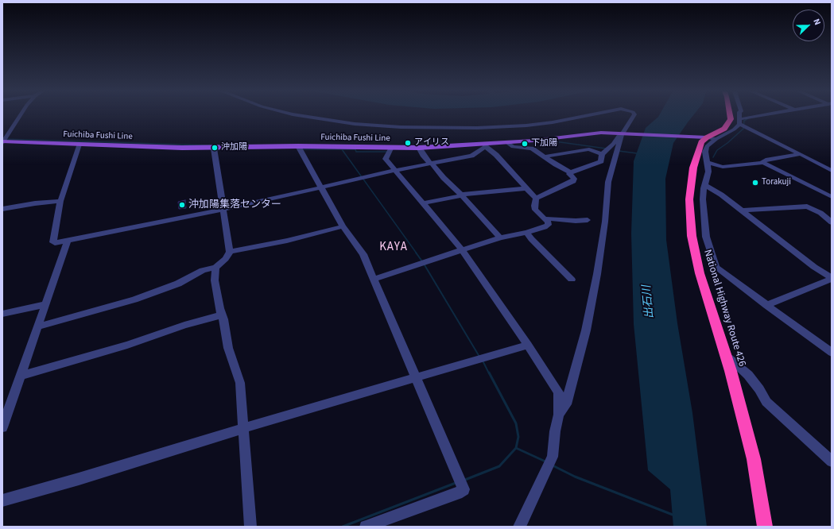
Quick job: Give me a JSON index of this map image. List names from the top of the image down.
{
  "streets": {
    "highway": ["National Highway Route 426"],
    "main road": ["Fuichiba Fushi Line"]
  },
  "crossings": [
    ["Fuichiba Fushi Line", "National Highway Route 426"]
  ],
  "districts": ["KAYA"],
  "water": ["出石川"],
  "places": [
    "アイリス",
    "下加陽",
    "沖加陽",
    "Torakuji",
    "沖加陽集落センター"
  ],
  "north": "top right"
}
